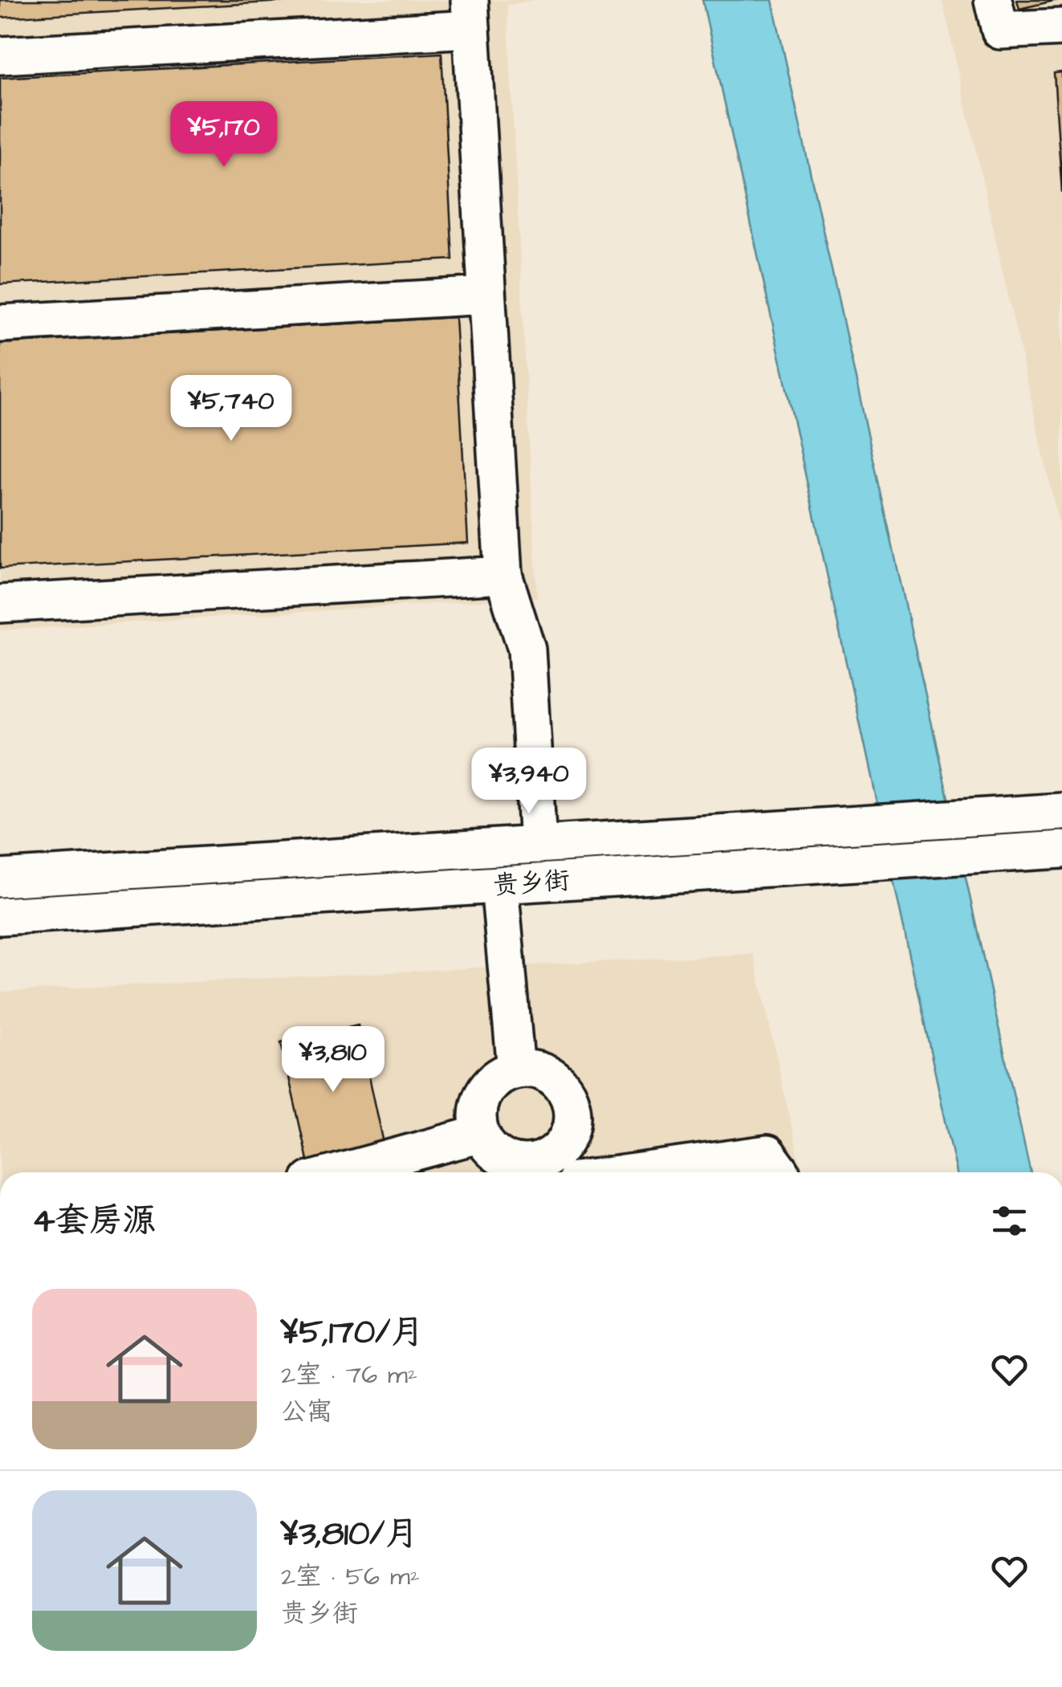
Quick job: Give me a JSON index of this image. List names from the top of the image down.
{
  "streets": {
    "street": ["贵乡街"]
  },
  "page": {
    "price": [
      "¥5,170",
      "¥5,740",
      "¥3,940",
      "¥3,810"
    ],
    "heading": "4套房源",
    "list": [
      {
        "name": "¥5,170/月",
        "note": "2室 · 76 m² · 公寓"
      },
      {
        "name": "¥3,810/月",
        "note": "2室 · 56 m² · 贵乡街"
      }
    ]
  }
}
